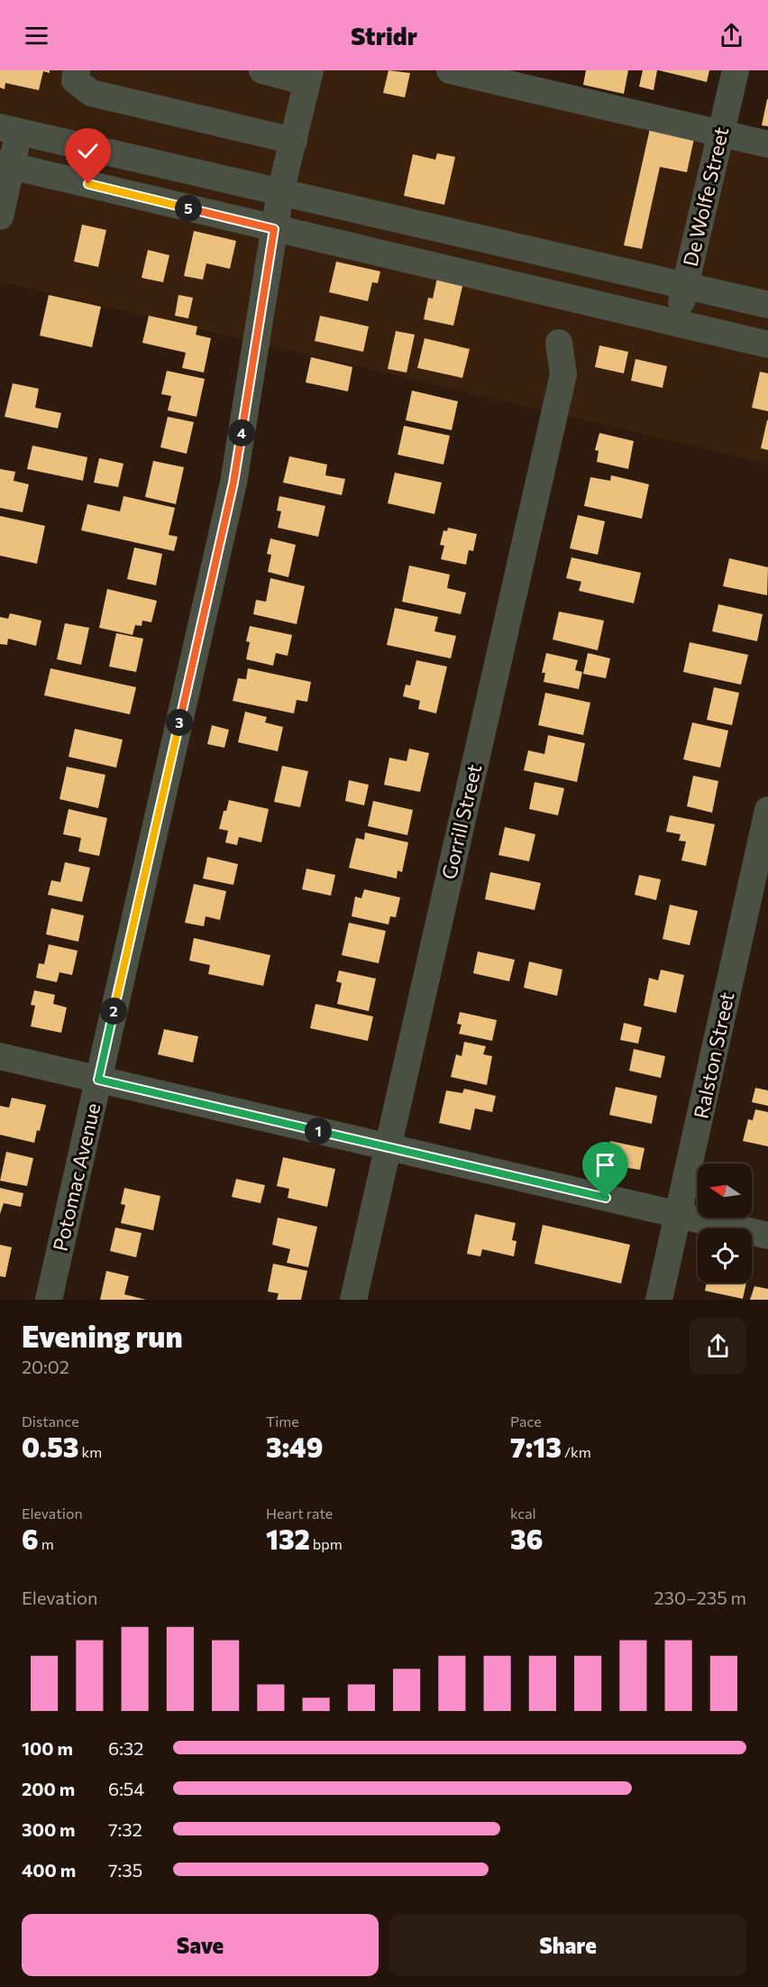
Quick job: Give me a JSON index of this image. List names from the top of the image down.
{
  "streets": {
    "street": [
      "De Wolfe Street",
      "Gorrill Street",
      "Ralston Street",
      "Potomac Avenue"
    ]
  },
  "north": "left",
  "page": {
    "header": "Stridr",
    "pins": [
      "5",
      "4",
      "3",
      "2",
      "1"
    ],
    "heading": ["Evening run", "20:02"],
    "stats": [
      ["Distance", "0.53 km"],
      ["Time", "3:49"],
      ["Pace", "7:13 /km"],
      ["Elevation", "6 m"],
      ["Heart rate", "132 bpm"],
      ["kcal", "36"]
    ],
    "chart": ["Elevation", "230–235 m"],
    "list": [
      {
        "name": "100 m",
        "note": "6:32"
      },
      {
        "name": "200 m",
        "note": "6:54"
      },
      {
        "name": "300 m",
        "note": "7:32"
      },
      {
        "name": "400 m",
        "note": "7:35"
      }
    ],
    "buttons": ["Save", "Share"]
  }
}
